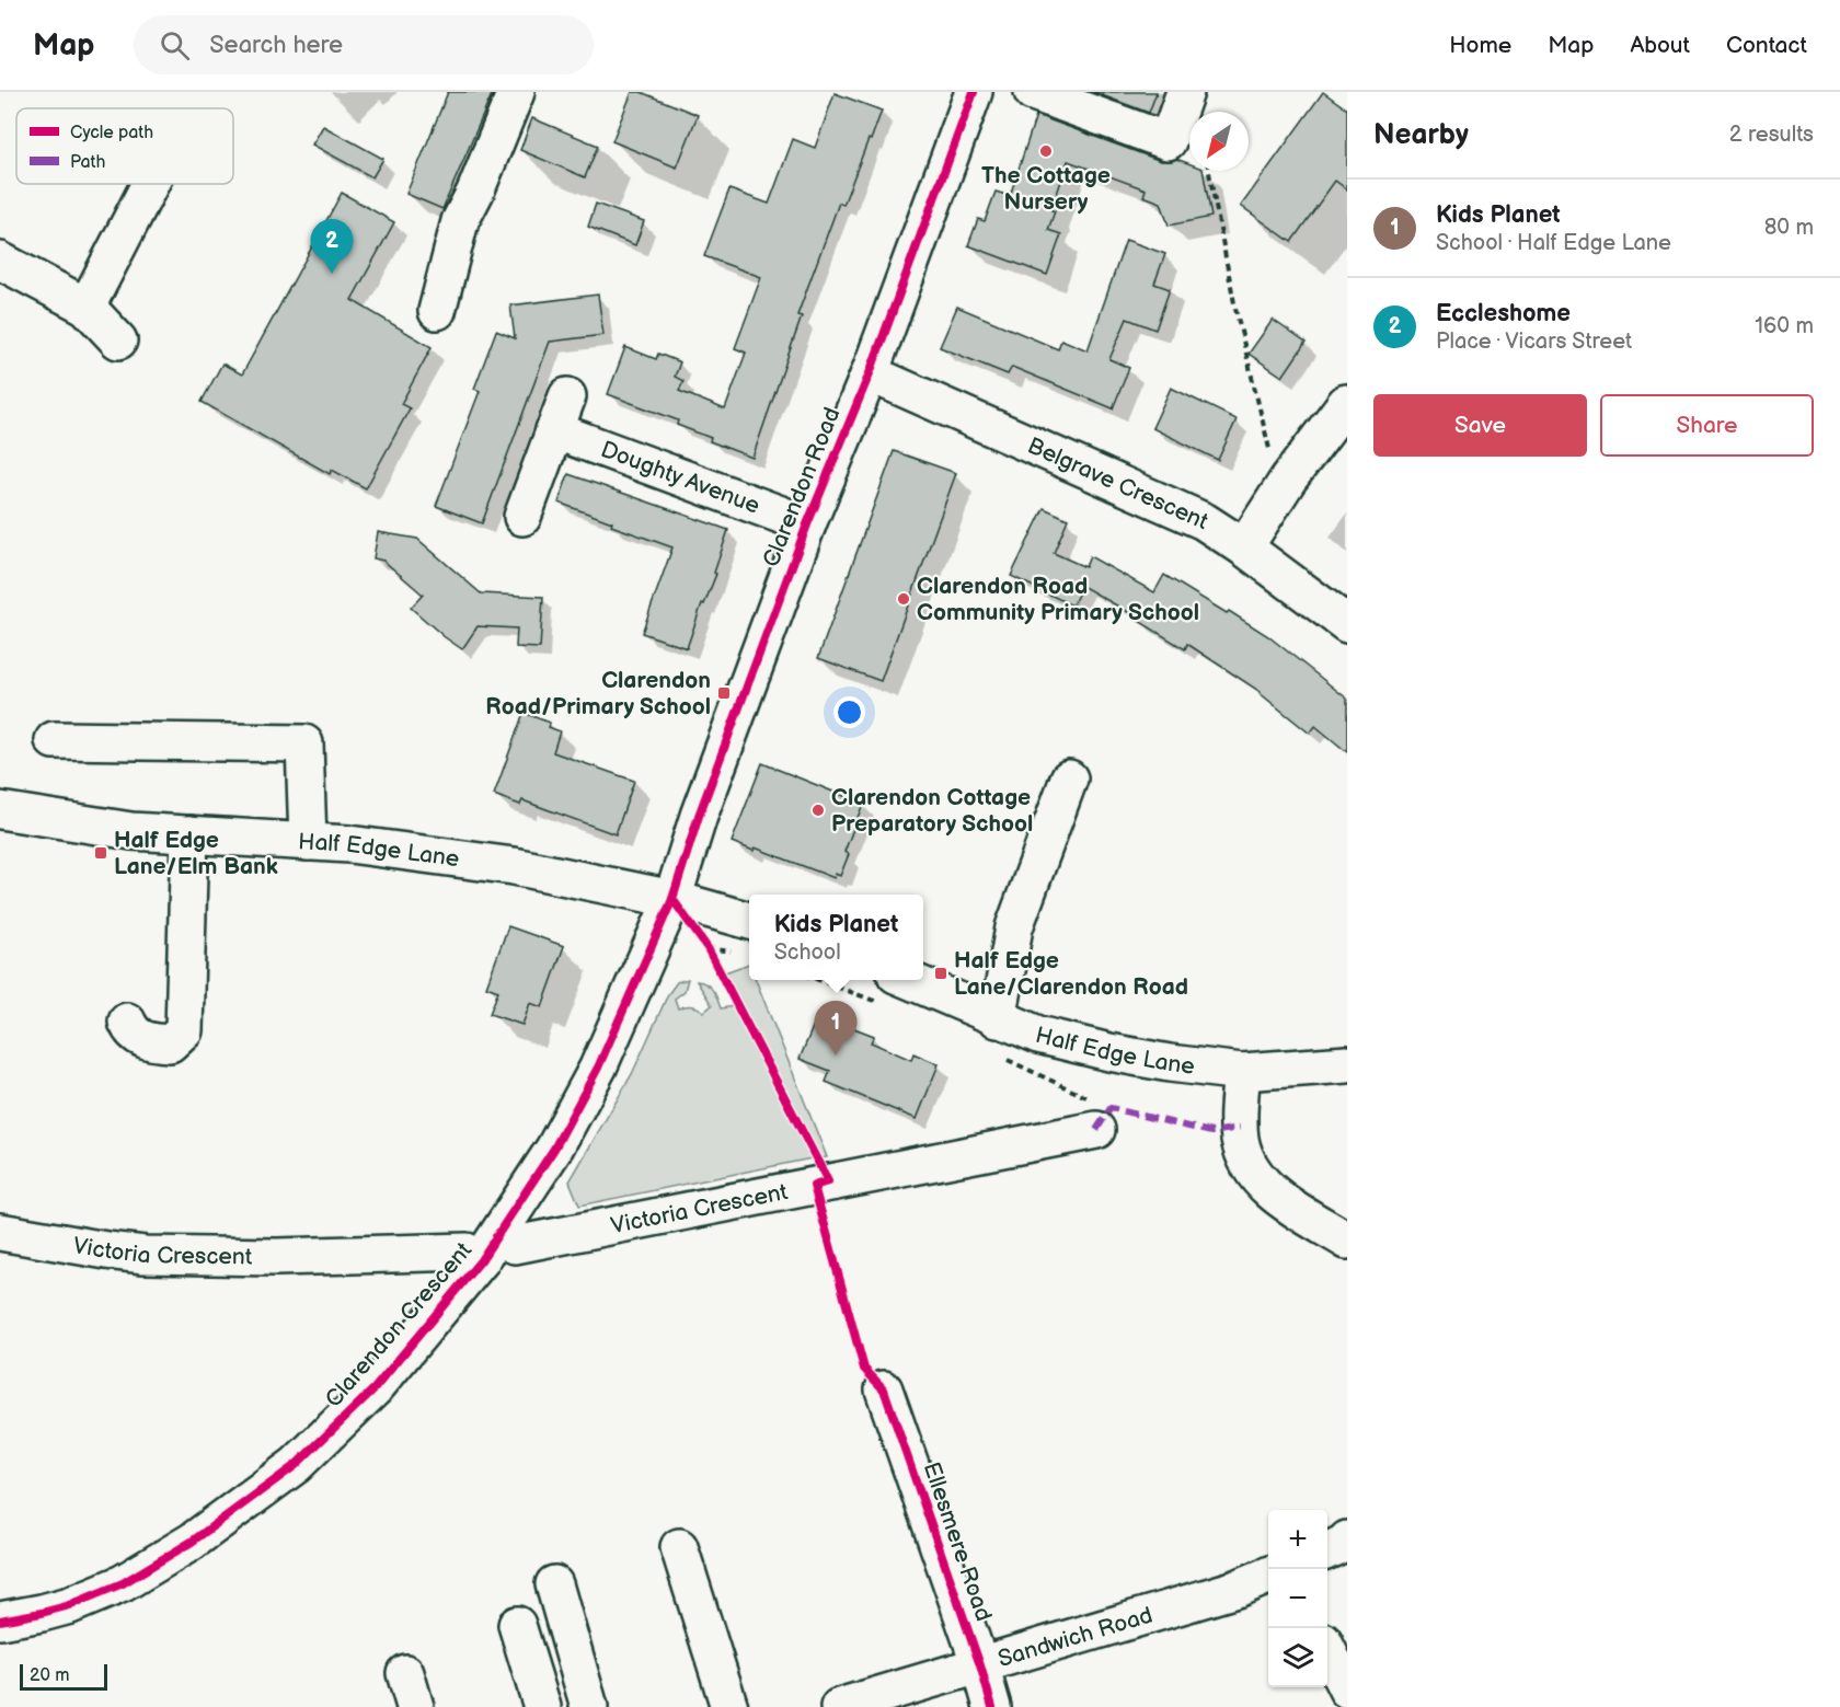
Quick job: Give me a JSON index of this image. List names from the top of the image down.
{
  "streets": {
    "street": [
      "Doughty Avenue",
      "Belgrave Crescent",
      "Clarendon Road",
      "Half Edge Lane",
      "Victoria Crescent",
      "Clarendon Crescent",
      "Ellesmere Road",
      "Sandwich Road"
    ]
  },
  "crossings": [
    ["Doughty Avenue", "Clarendon Road"],
    ["Belgrave Crescent", "Clarendon Road"],
    ["Clarendon Road", "Half Edge Lane"],
    ["Clarendon Road", "Clarendon Crescent"],
    ["Half Edge Lane", "Clarendon Crescent"],
    ["Victoria Crescent", "Clarendon Crescent"],
    ["Ellesmere Road", "Sandwich Road"]
  ],
  "places": {
    "other": ["The Cottage Nursery", "Clarendon Road Community Primary School", "Clarendon Cottage Preparatory School"],
    "transit": ["Clarendon Road/Primary School", "Half Edge Lane/Elm Bank", "Half Edge Lane/Clarendon Road"]
  },
  "legend": ["Cycle path", "Path"],
  "scale_bar": "20 m",
  "north": "bottom left",
  "page": {
    "header": "Map",
    "search": "Search here",
    "nav": [
      "Home",
      "Map",
      "About",
      "Contact"
    ],
    "heading": ["Nearby", "2 results"],
    "list": [
      {
        "mark": "1",
        "name": "Kids Planet",
        "note": "School · Half Edge Lane",
        "value": "80 m"
      },
      {
        "mark": "2",
        "name": "Eccleshome",
        "note": "Place · Vicars Street",
        "value": "160 m"
      }
    ],
    "pins": ["2", "1"],
    "buttons": ["Save", "Share"],
    "popup": ["Kids Planet", "School"],
    "map_buttons": ["+", "−"],
    "scale": "20 m"
  }
}
